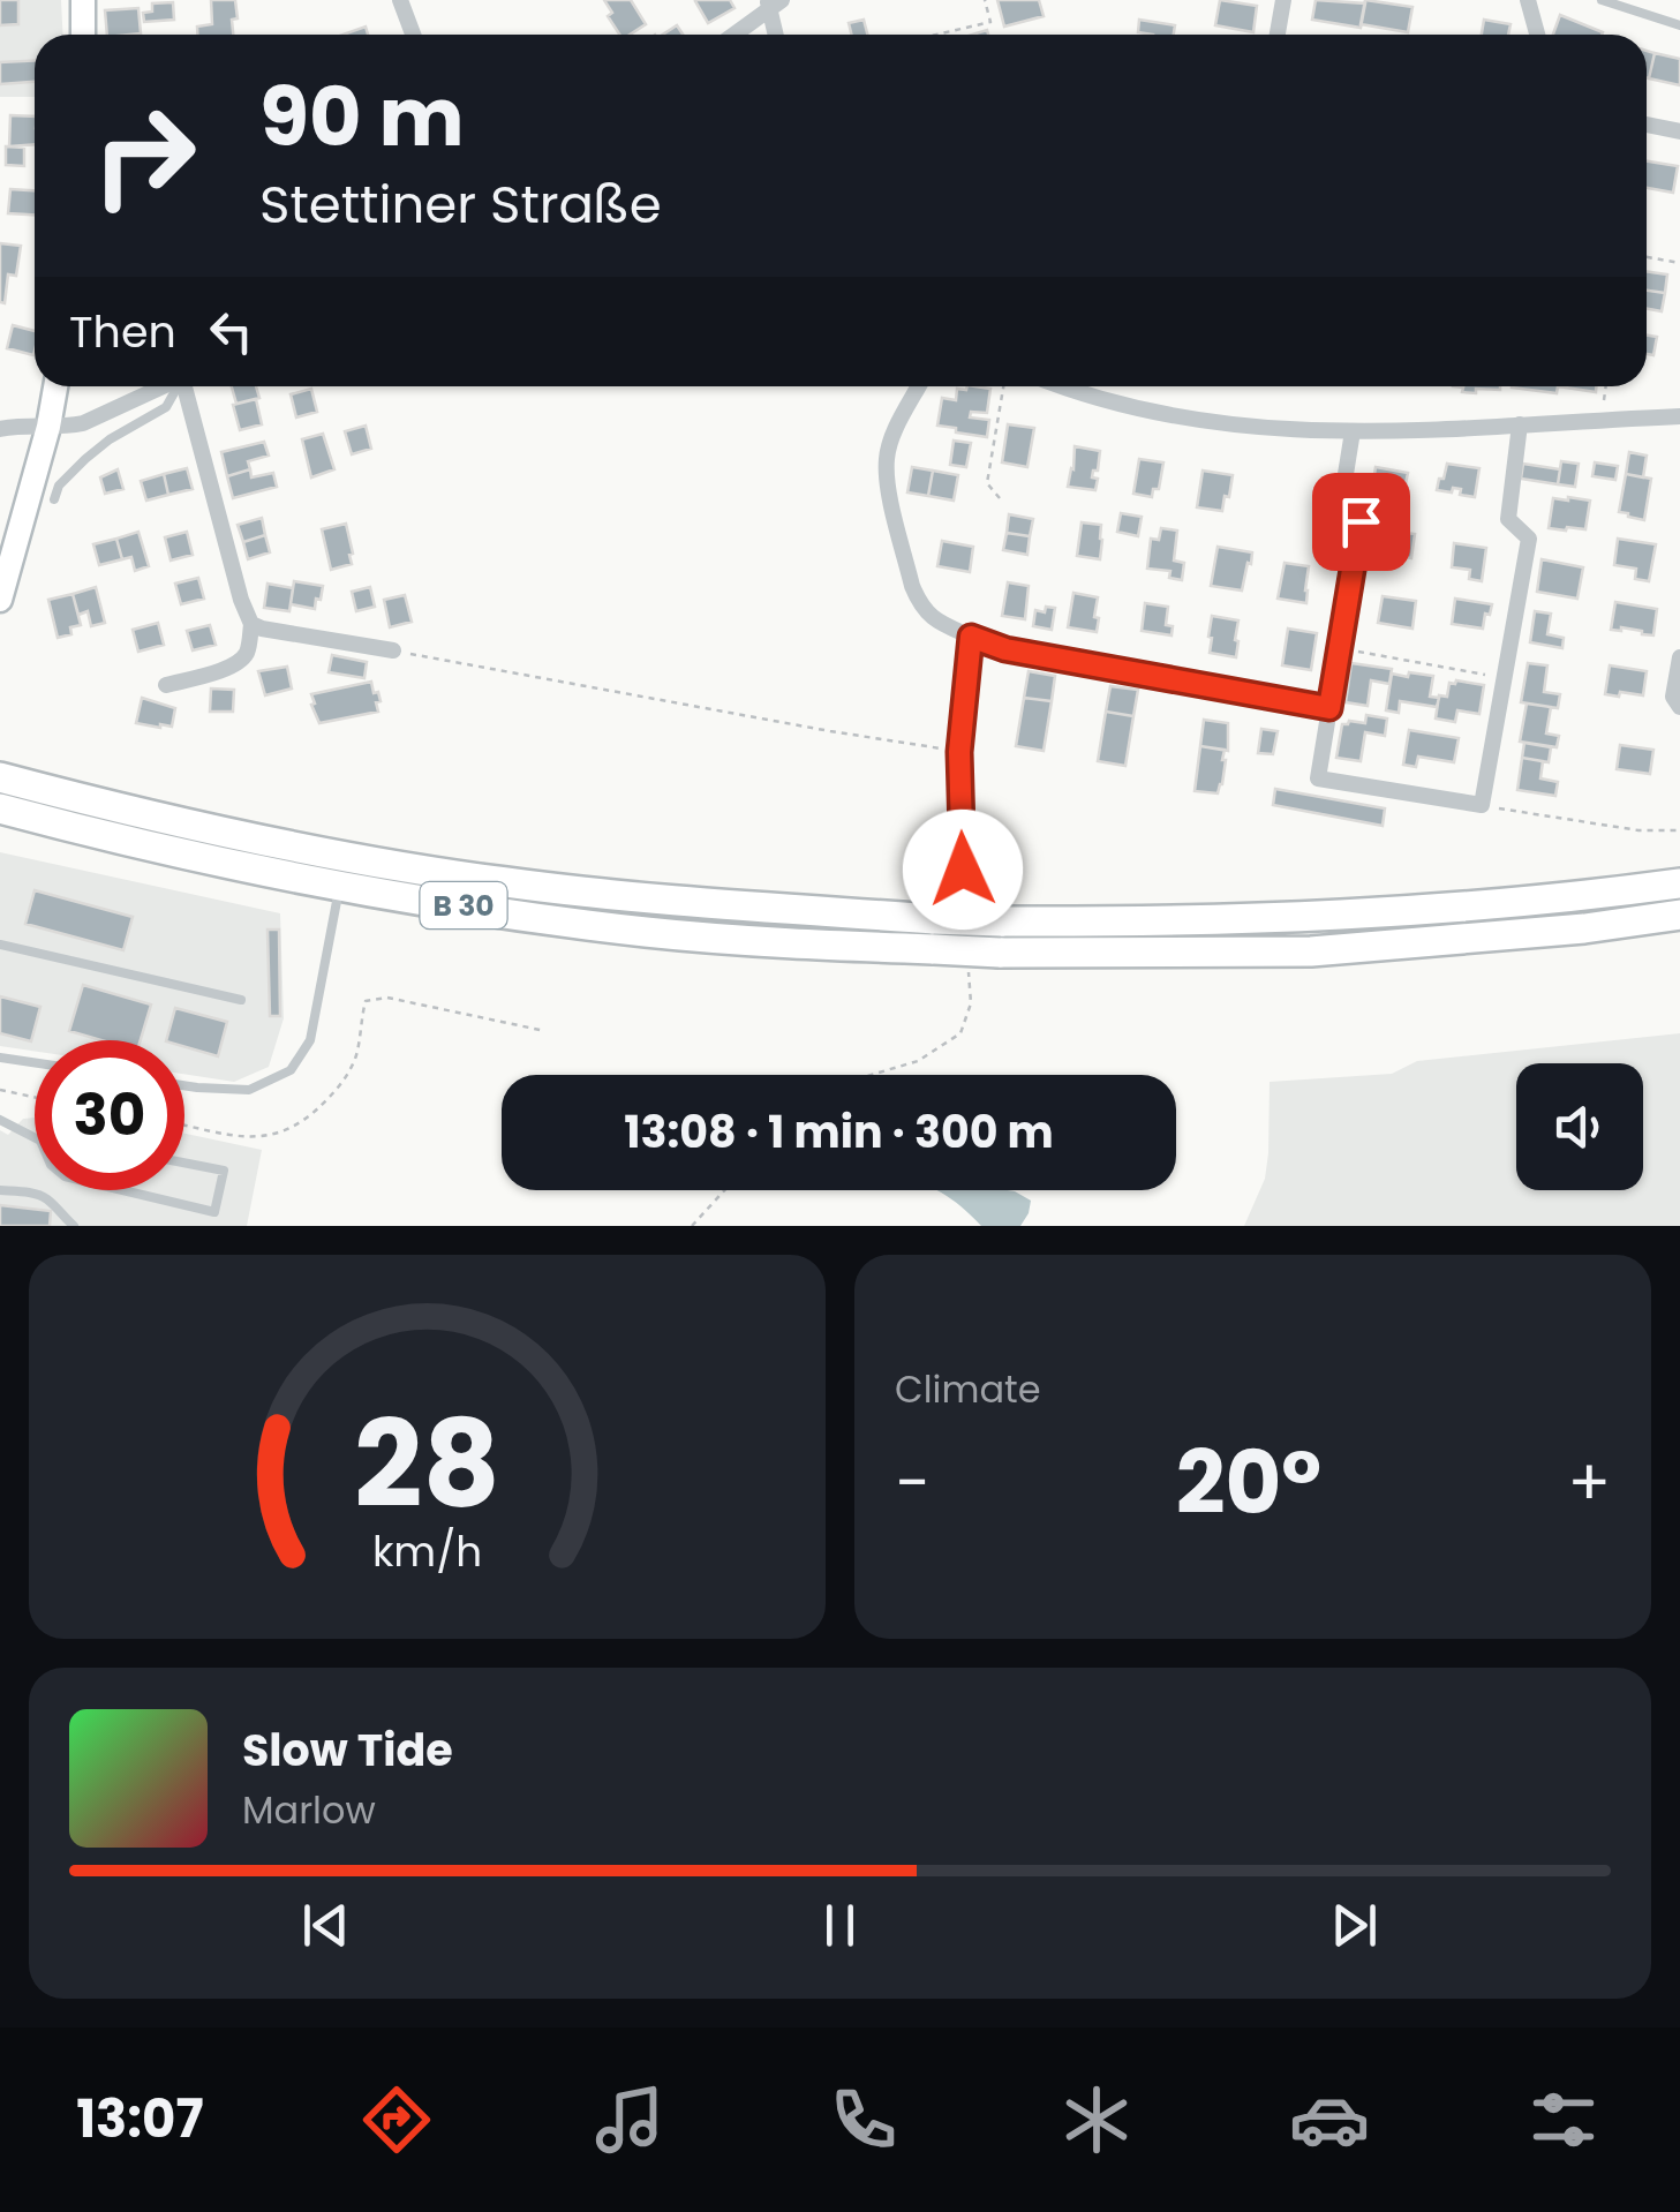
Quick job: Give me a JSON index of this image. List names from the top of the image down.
{
  "streets": {
    "highway": ["B 30"]
  },
  "page": {
    "turn": ["90 m", "Stettiner Straße"],
    "then": "Then",
    "limit": "30",
    "trip": "13:08 · 1 min · 300 m",
    "tile": "Climate",
    "heat": ["−", "20°", "+"],
    "song": ["Slow Tide", "Marlow"],
    "tabs": "13:07",
    "gauge": ["28", "km/h"]
  }
}
